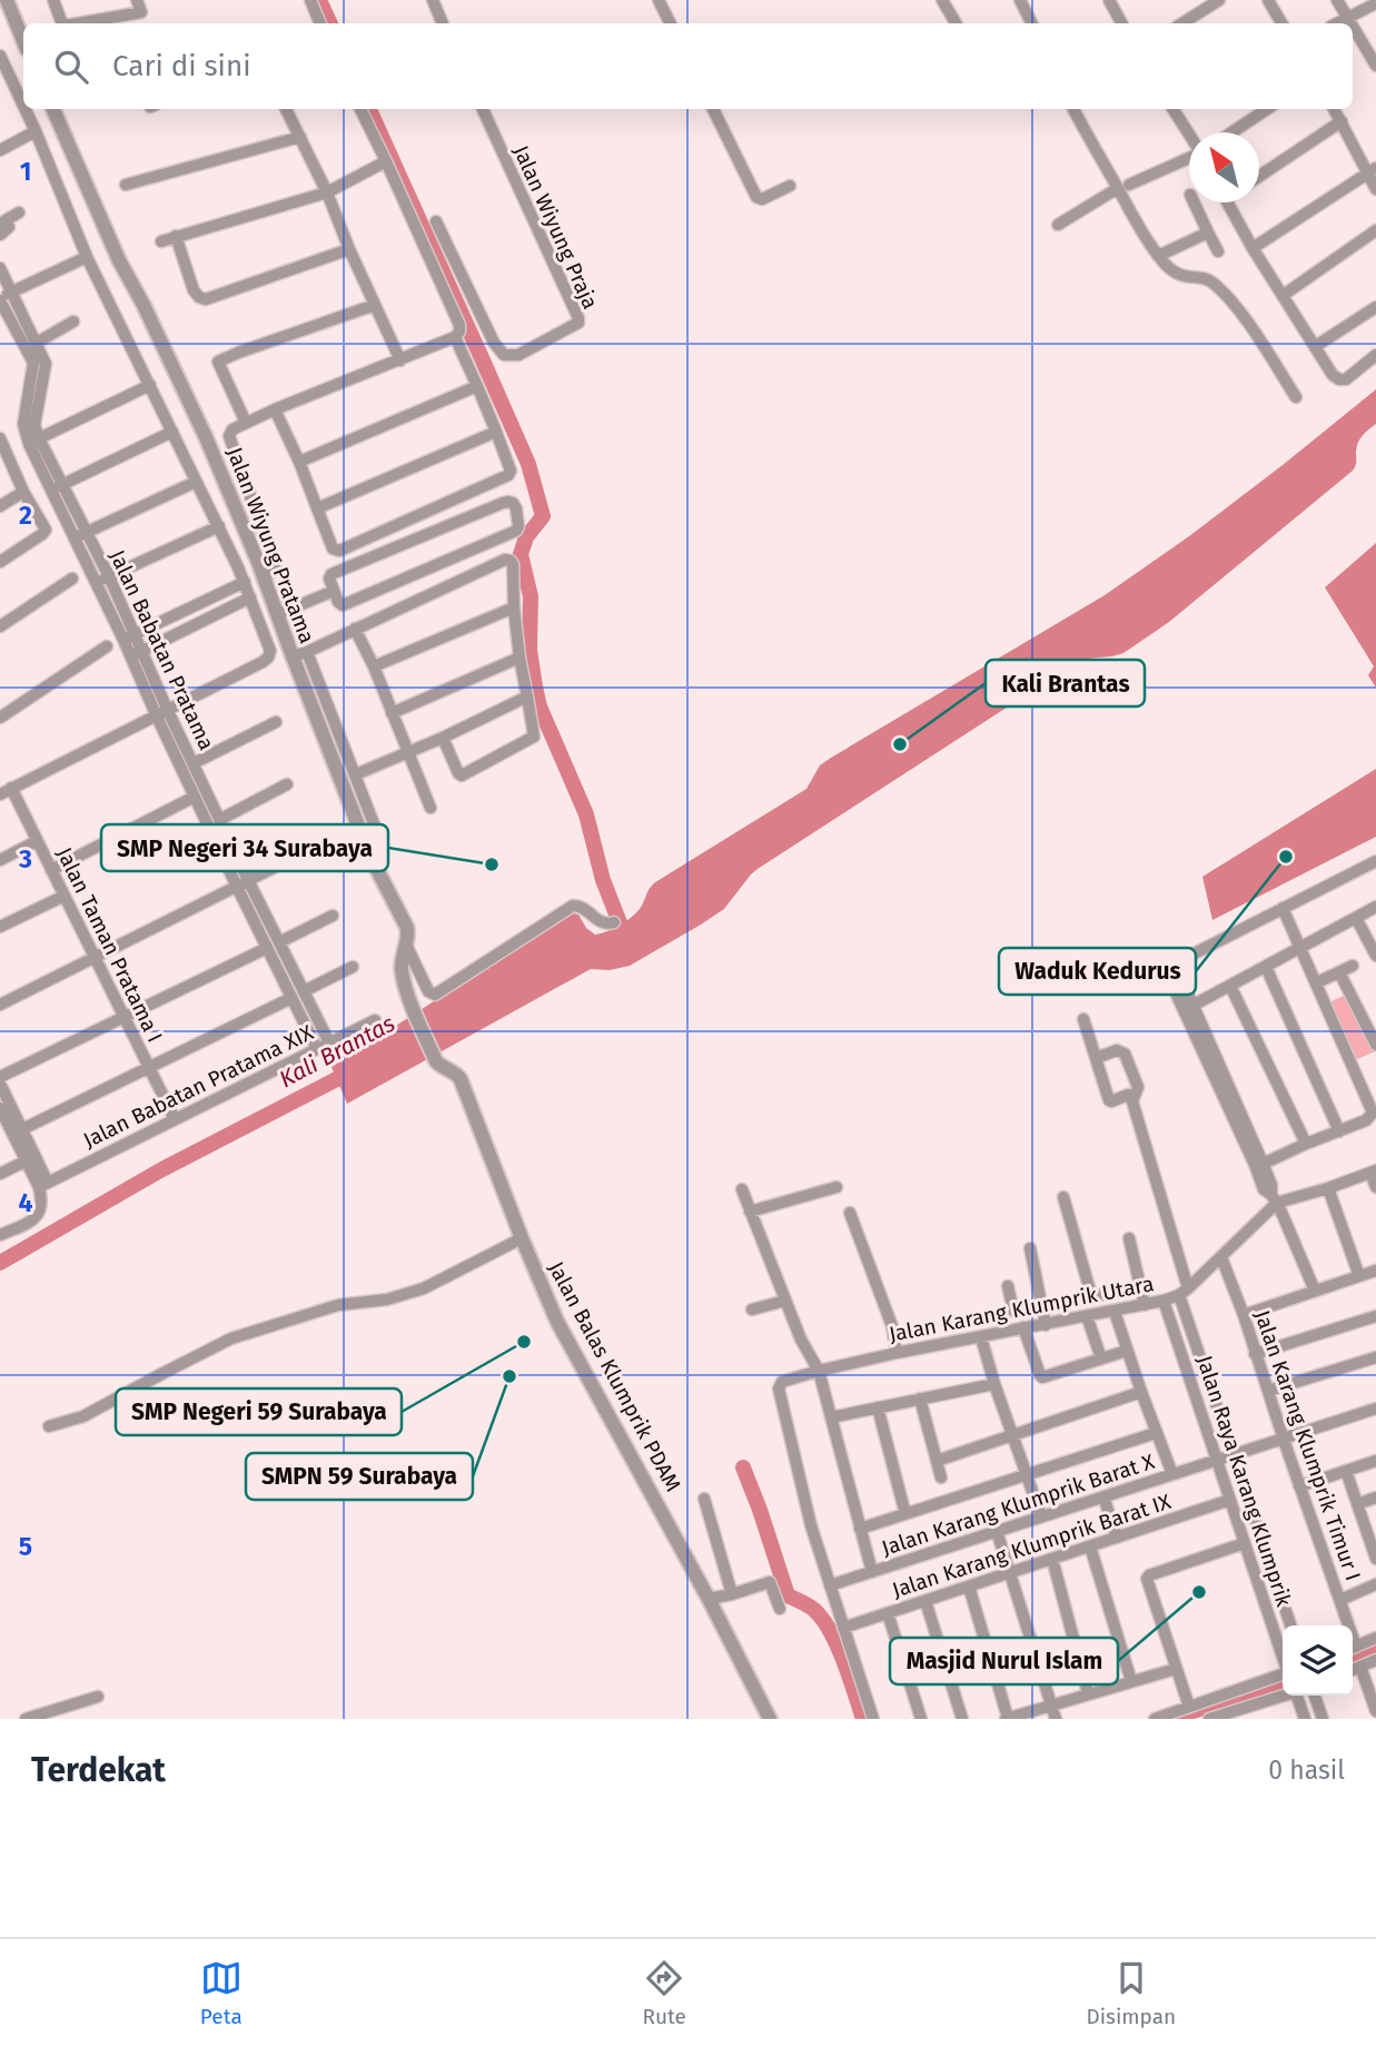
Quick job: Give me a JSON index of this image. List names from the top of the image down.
{
  "streets": {
    "street": [
      "Jalan Wiyung Praja",
      "Jalan Wiyung Pratama",
      "Jalan Babatan Pratama",
      "Jalan Taman Pratama I",
      "Jalan Babatan Pratama XIX",
      "Jalan Karang Klumprik Utara",
      "Jalan Balas Klumprik PDAM",
      "Jalan Karang Klumprik Timur I",
      "Jalan Raya Karang Klumprik",
      "Jalan Karang Klumprik Barat X",
      "Jalan Karang Klumprik Barat IX"
    ]
  },
  "crossings": [
    ["Jalan Wiyung Pratama", "Jalan Babatan Pratama"],
    ["Jalan Wiyung Pratama", "Jalan Balas Klumprik PDAM"],
    ["Jalan Babatan Pratama", "Jalan Babatan Pratama XIX"],
    ["Jalan Taman Pratama I", "Jalan Babatan Pratama XIX"],
    ["Jalan Karang Klumprik Utara", "Jalan Karang Klumprik Timur I"],
    ["Jalan Karang Klumprik Utara", "Jalan Raya Karang Klumprik"],
    ["Jalan Karang Klumprik Utara", "Jalan Karang Klumprik Barat X"],
    ["Jalan Karang Klumprik Timur I", "Jalan Karang Klumprik Barat X"],
    ["Jalan Raya Karang Klumprik", "Jalan Karang Klumprik Barat X"],
    ["Jalan Raya Karang Klumprik", "Jalan Karang Klumprik Barat IX"]
  ],
  "water": ["Kali Brantas"],
  "places": [
    "Kali Brantas",
    "Waduk Kedurus",
    "SMP Negeri 34 Surabaya",
    "SMP Negeri 59 Surabaya",
    "SMPN 59 Surabaya",
    "Masjid Nurul Islam"
  ],
  "north": "top left",
  "page": {
    "search": "Cari di sini",
    "heading": ["Terdekat", "0 hasil"],
    "nav": ["Peta", "Rute", "Disimpan"]
  },
  "grid": {
    "rows": [
      "1",
      "2",
      "3",
      "4",
      "5"
    ]
  }
}
